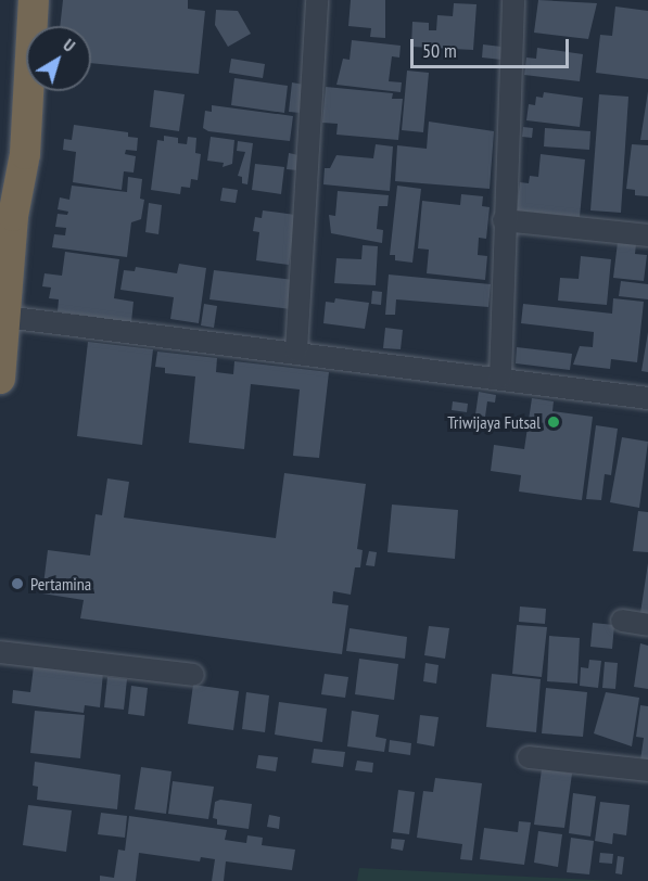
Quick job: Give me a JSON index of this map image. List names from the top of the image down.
{
  "places": ["Triwijaya Futsal", "Pertamina"],
  "scale_bar": "50 m",
  "north": "top right"
}
